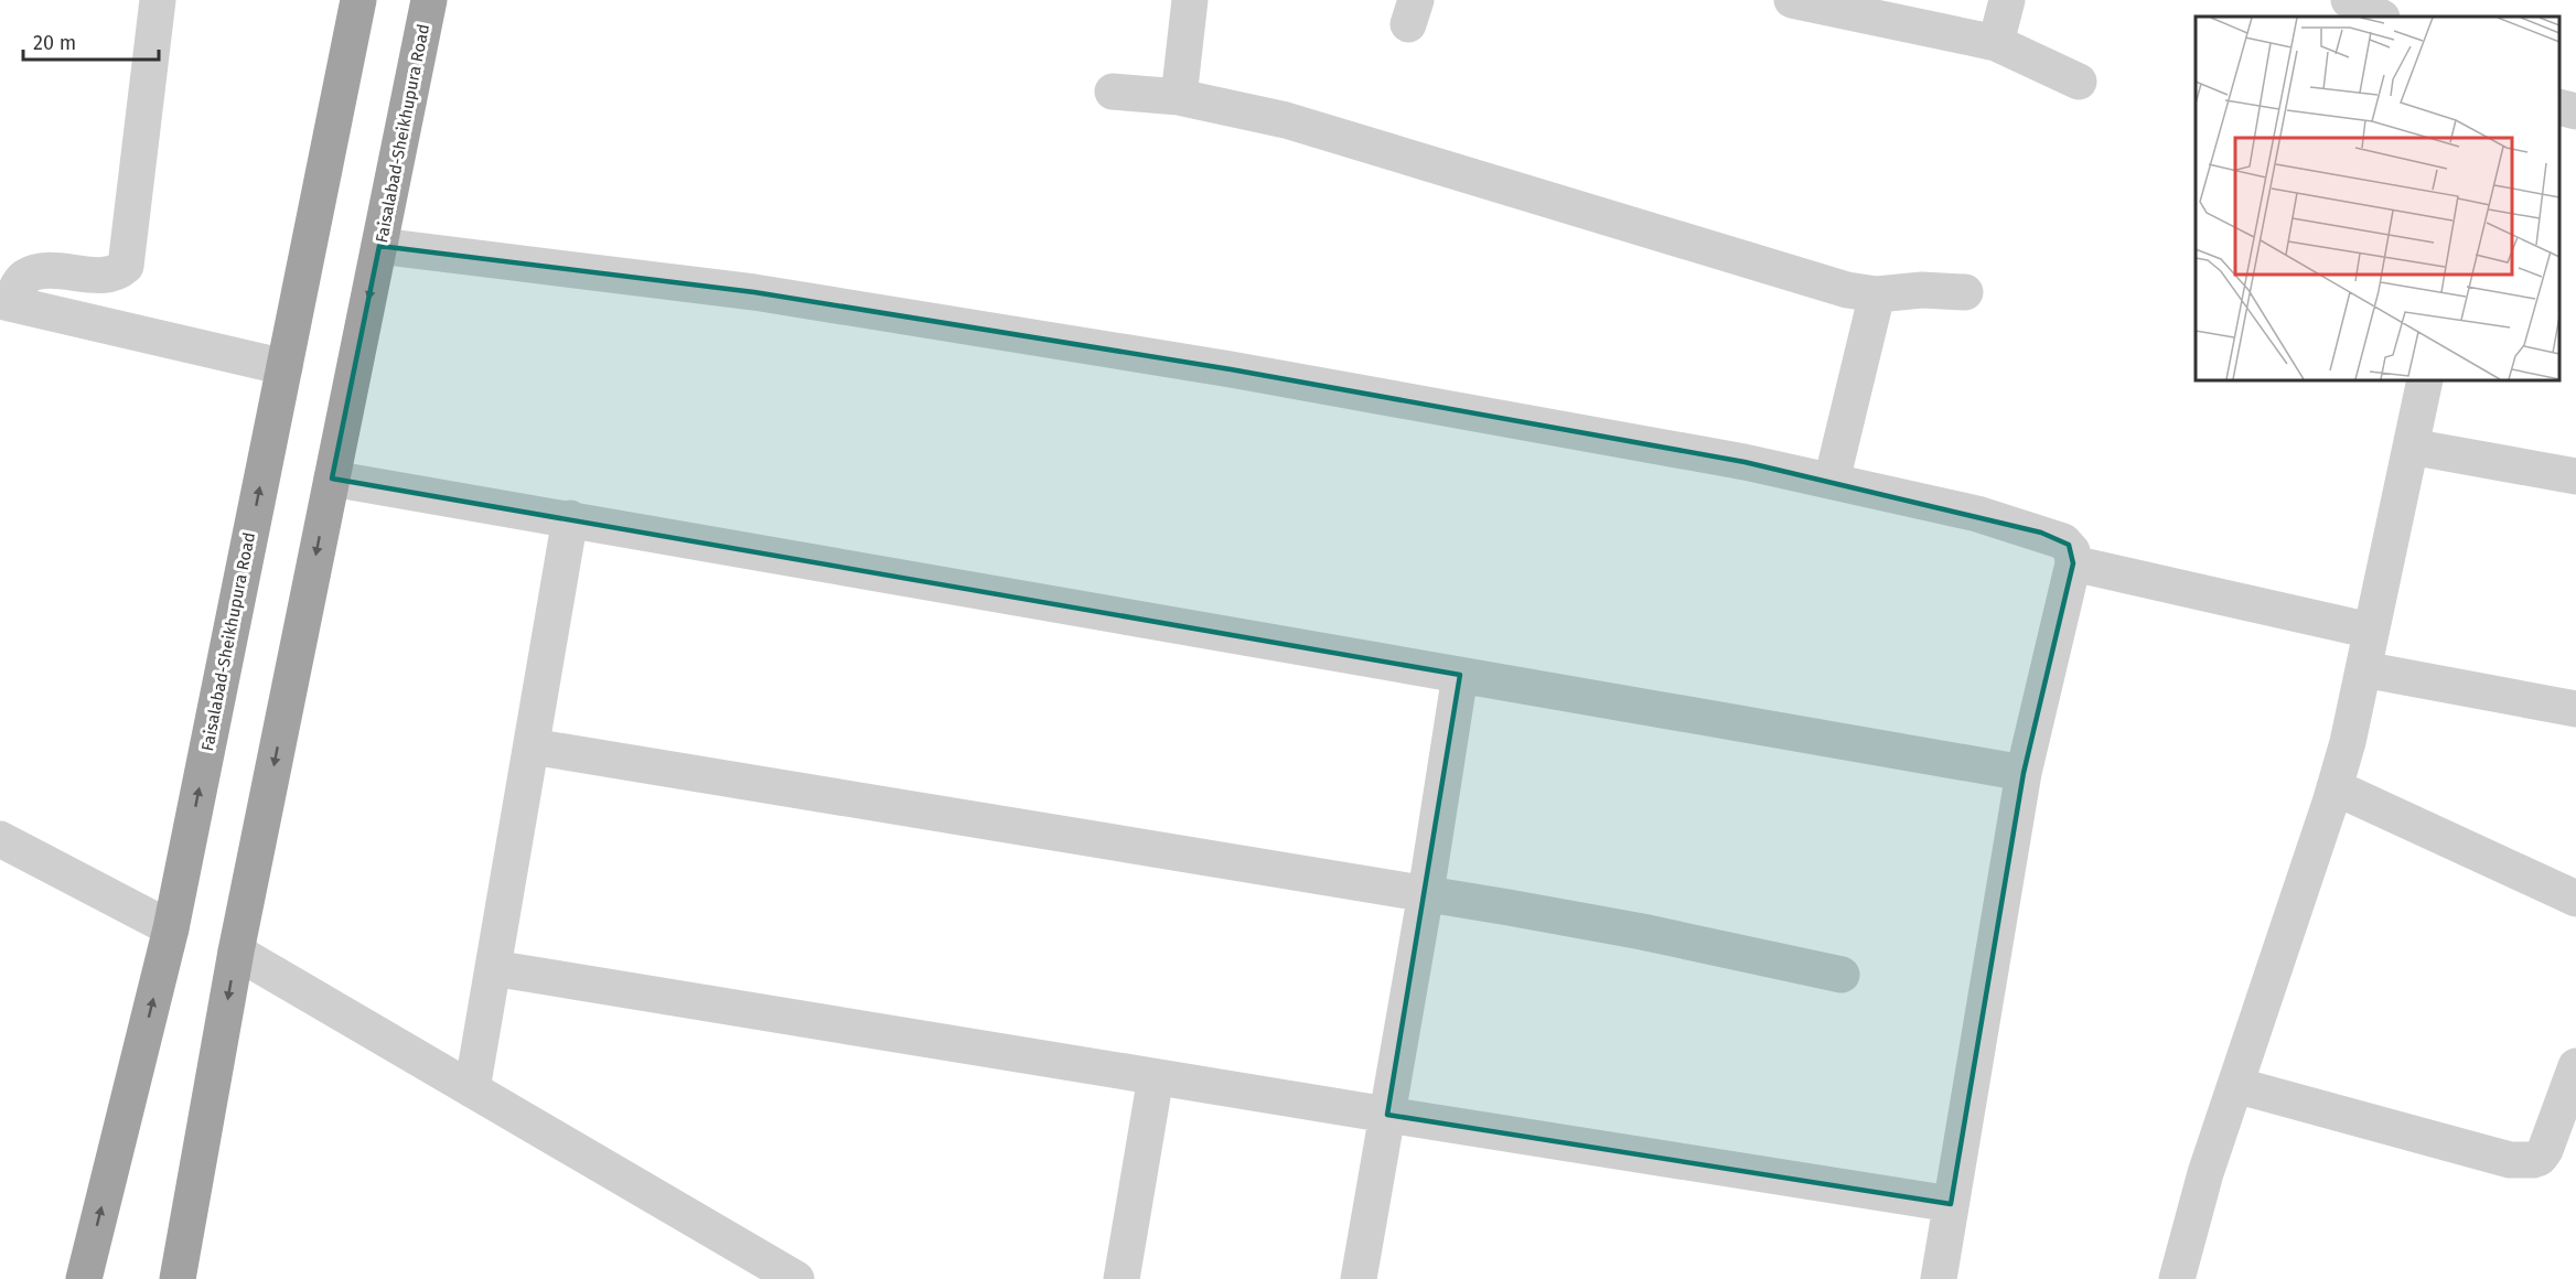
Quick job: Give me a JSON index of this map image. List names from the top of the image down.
{
  "streets": {
    "highway": ["Faisalabad-Sheikhupura Road"]
  },
  "scale_bar": "20 m"
}
